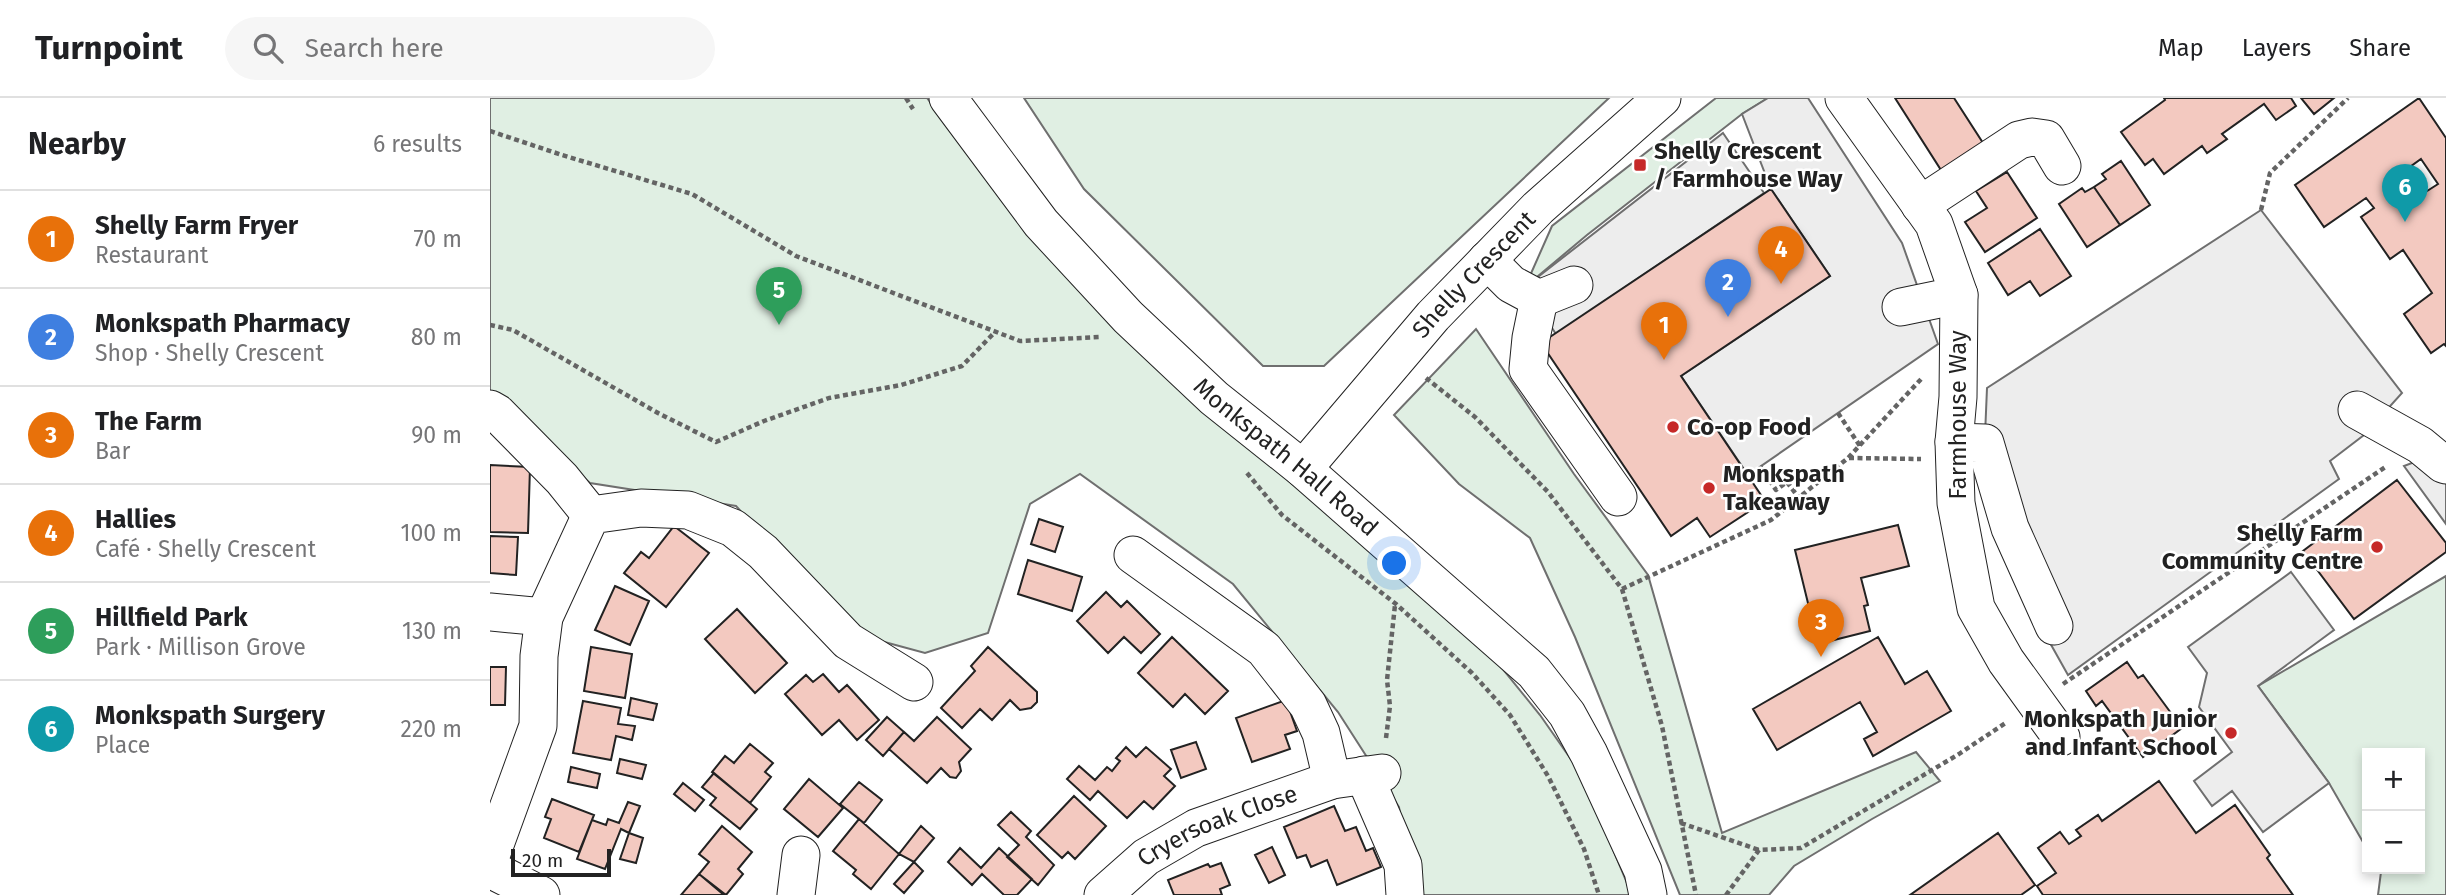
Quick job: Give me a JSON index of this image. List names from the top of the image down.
{
  "streets": {
    "street": [
      "Shelly Crescent",
      "Farmhouse Way",
      "Monkspath Hall Road",
      "Cryersoak Close"
    ]
  },
  "crossings": [
    ["Shelly Crescent", "Monkspath Hall Road"]
  ],
  "places": {
    "transit": ["Shelly Crescent / Farmhouse Way"],
    "other": [
      "Co-op Food",
      "Monkspath Takeaway",
      "Shelly Farm Community Centre",
      "Monkspath Junior and Infant School"
    ]
  },
  "scale_bar": "20 m",
  "page": {
    "header": "Turnpoint",
    "search": "Search here",
    "nav": ["Map", "Layers", "Share"],
    "heading": ["Nearby", "6 results"],
    "pins": [
      "6",
      "4",
      "2",
      "5",
      "1",
      "3"
    ],
    "list": [
      {
        "mark": "1",
        "name": "Shelly Farm Fryer",
        "note": "Restaurant",
        "value": "70 m"
      },
      {
        "mark": "2",
        "name": "Monkspath Pharmacy",
        "note": "Shop · Shelly Crescent",
        "value": "80 m"
      },
      {
        "mark": "3",
        "name": "The Farm",
        "note": "Bar",
        "value": "90 m"
      },
      {
        "mark": "4",
        "name": "Hallies",
        "note": "Café · Shelly Crescent",
        "value": "100 m"
      },
      {
        "mark": "5",
        "name": "Hillfield Park",
        "note": "Park · Millison Grove",
        "value": "130 m"
      },
      {
        "mark": "6",
        "name": "Monkspath Surgery",
        "note": "Place",
        "value": "220 m"
      }
    ],
    "map_buttons": ["+", "−"],
    "scale": "20 m"
  }
}
